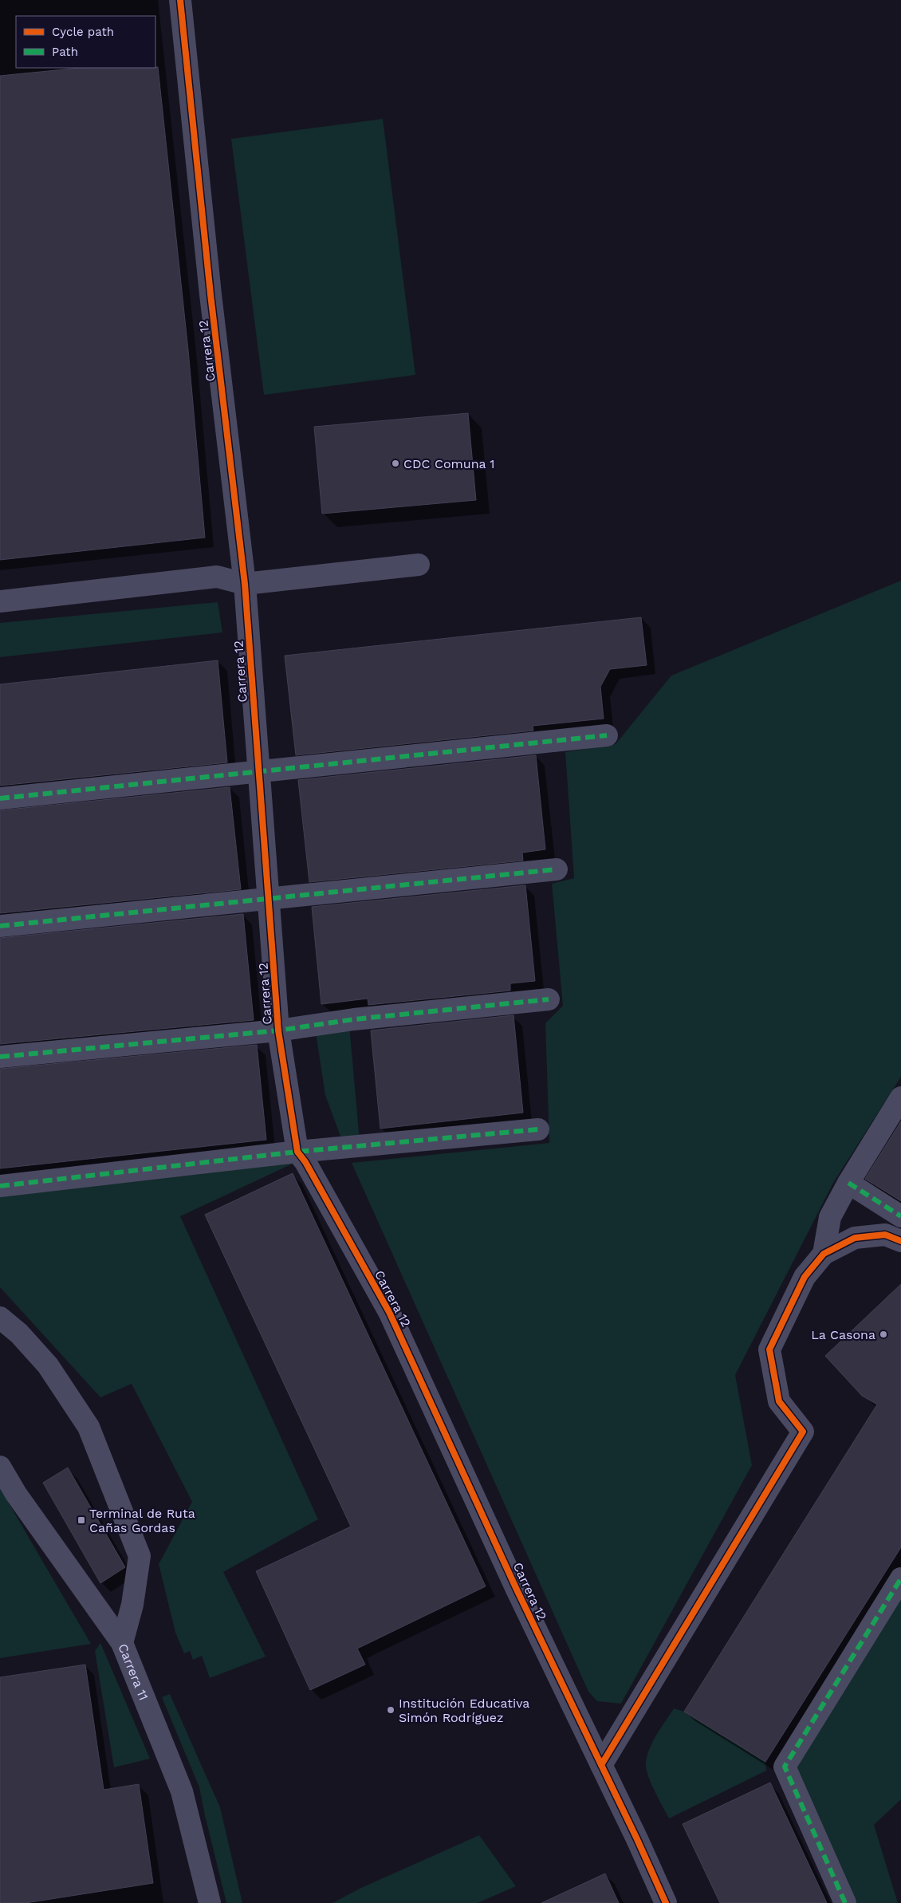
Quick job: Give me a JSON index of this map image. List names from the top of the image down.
{
  "streets": {
    "street": ["Carrera 12", "Carrera 11"]
  },
  "places": {
    "other": ["CDC Comuna 1", "La Casona", "Institución Educativa Simón Rodríguez"],
    "transit": ["Terminal de Ruta Cañas Gordas"]
  },
  "legend": ["Cycle path", "Path"]
}
